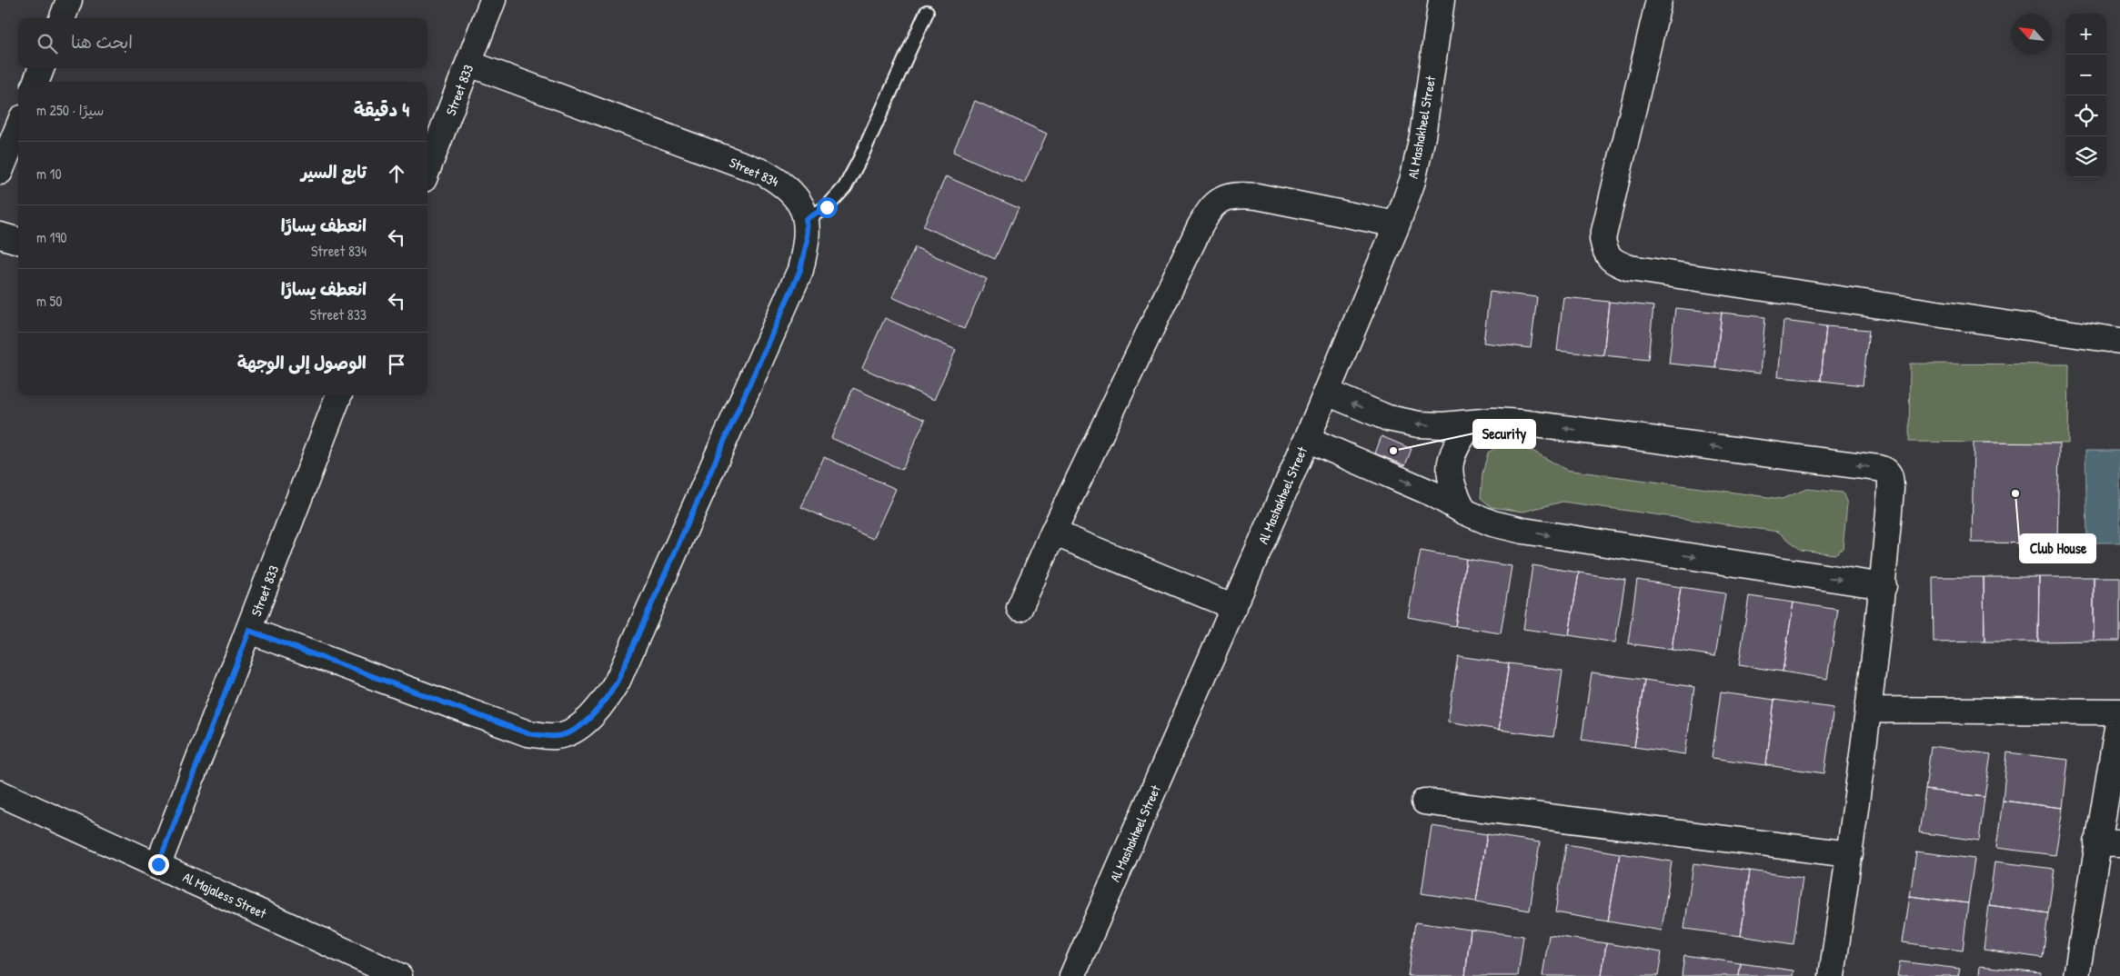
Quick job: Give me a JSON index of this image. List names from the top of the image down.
{
  "streets": {
    "street": [
      "Street 833",
      "Al Mashakheel Street",
      "Street 834",
      "Al Majaless Street"
    ]
  },
  "crossings": [
    ["Street 833", "Street 834"],
    ["Street 833", "Al Majaless Street"]
  ],
  "places": ["Security", "Club House"],
  "north": "top left",
  "page": {
    "map_buttons": ["+", "−"],
    "search": "ابحث هنا",
    "heading": ["4 دقيقة", "سيرًا · 250 m"],
    "list": [
      ["تابع السير", "10 m"],
      ["انعطف يسارًا", "Street 834", "190 m"],
      ["انعطف يسارًا", "Street 833", "50 m"],
      "الوصول إلى الوجهة"
    ]
  }
}
